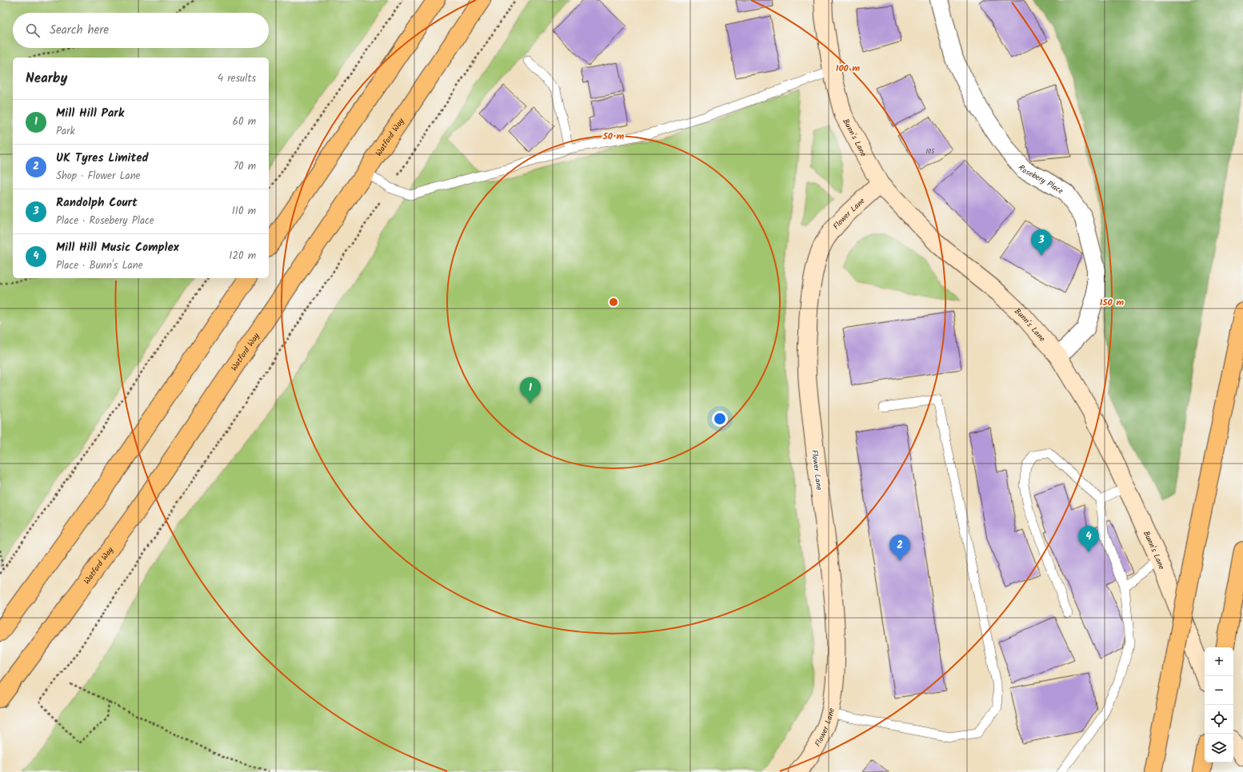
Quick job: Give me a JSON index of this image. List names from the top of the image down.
{
  "streets": {
    "highway": ["Watford Way"],
    "street": ["Bunn's Lane", "Rosebery Place", "Flower Lane"]
  },
  "crossings": [
    ["Bunn's Lane", "Rosebery Place"],
    ["Bunn's Lane", "Flower Lane"]
  ],
  "house_numbers": ["105"],
  "page": {
    "search": "Search here",
    "heading": ["Nearby", "4 results"],
    "list": [
      {
        "mark": "1",
        "name": "Mill Hill Park",
        "note": "Park",
        "value": "60 m"
      },
      {
        "mark": "2",
        "name": "UK Tyres Limited",
        "note": "Shop · Flower Lane",
        "value": "70 m"
      },
      {
        "mark": "3",
        "name": "Randolph Court",
        "note": "Place · Rosebery Place",
        "value": "110 m"
      },
      {
        "mark": "4",
        "name": "Mill Hill Music Complex",
        "note": "Place · Bunn's Lane",
        "value": "120 m"
      }
    ],
    "pins": [
      "3",
      "1",
      "4",
      "2"
    ],
    "map_buttons": ["+", "−"]
  },
  "rings": ["100 m", "50 m", "150 m"]
}
